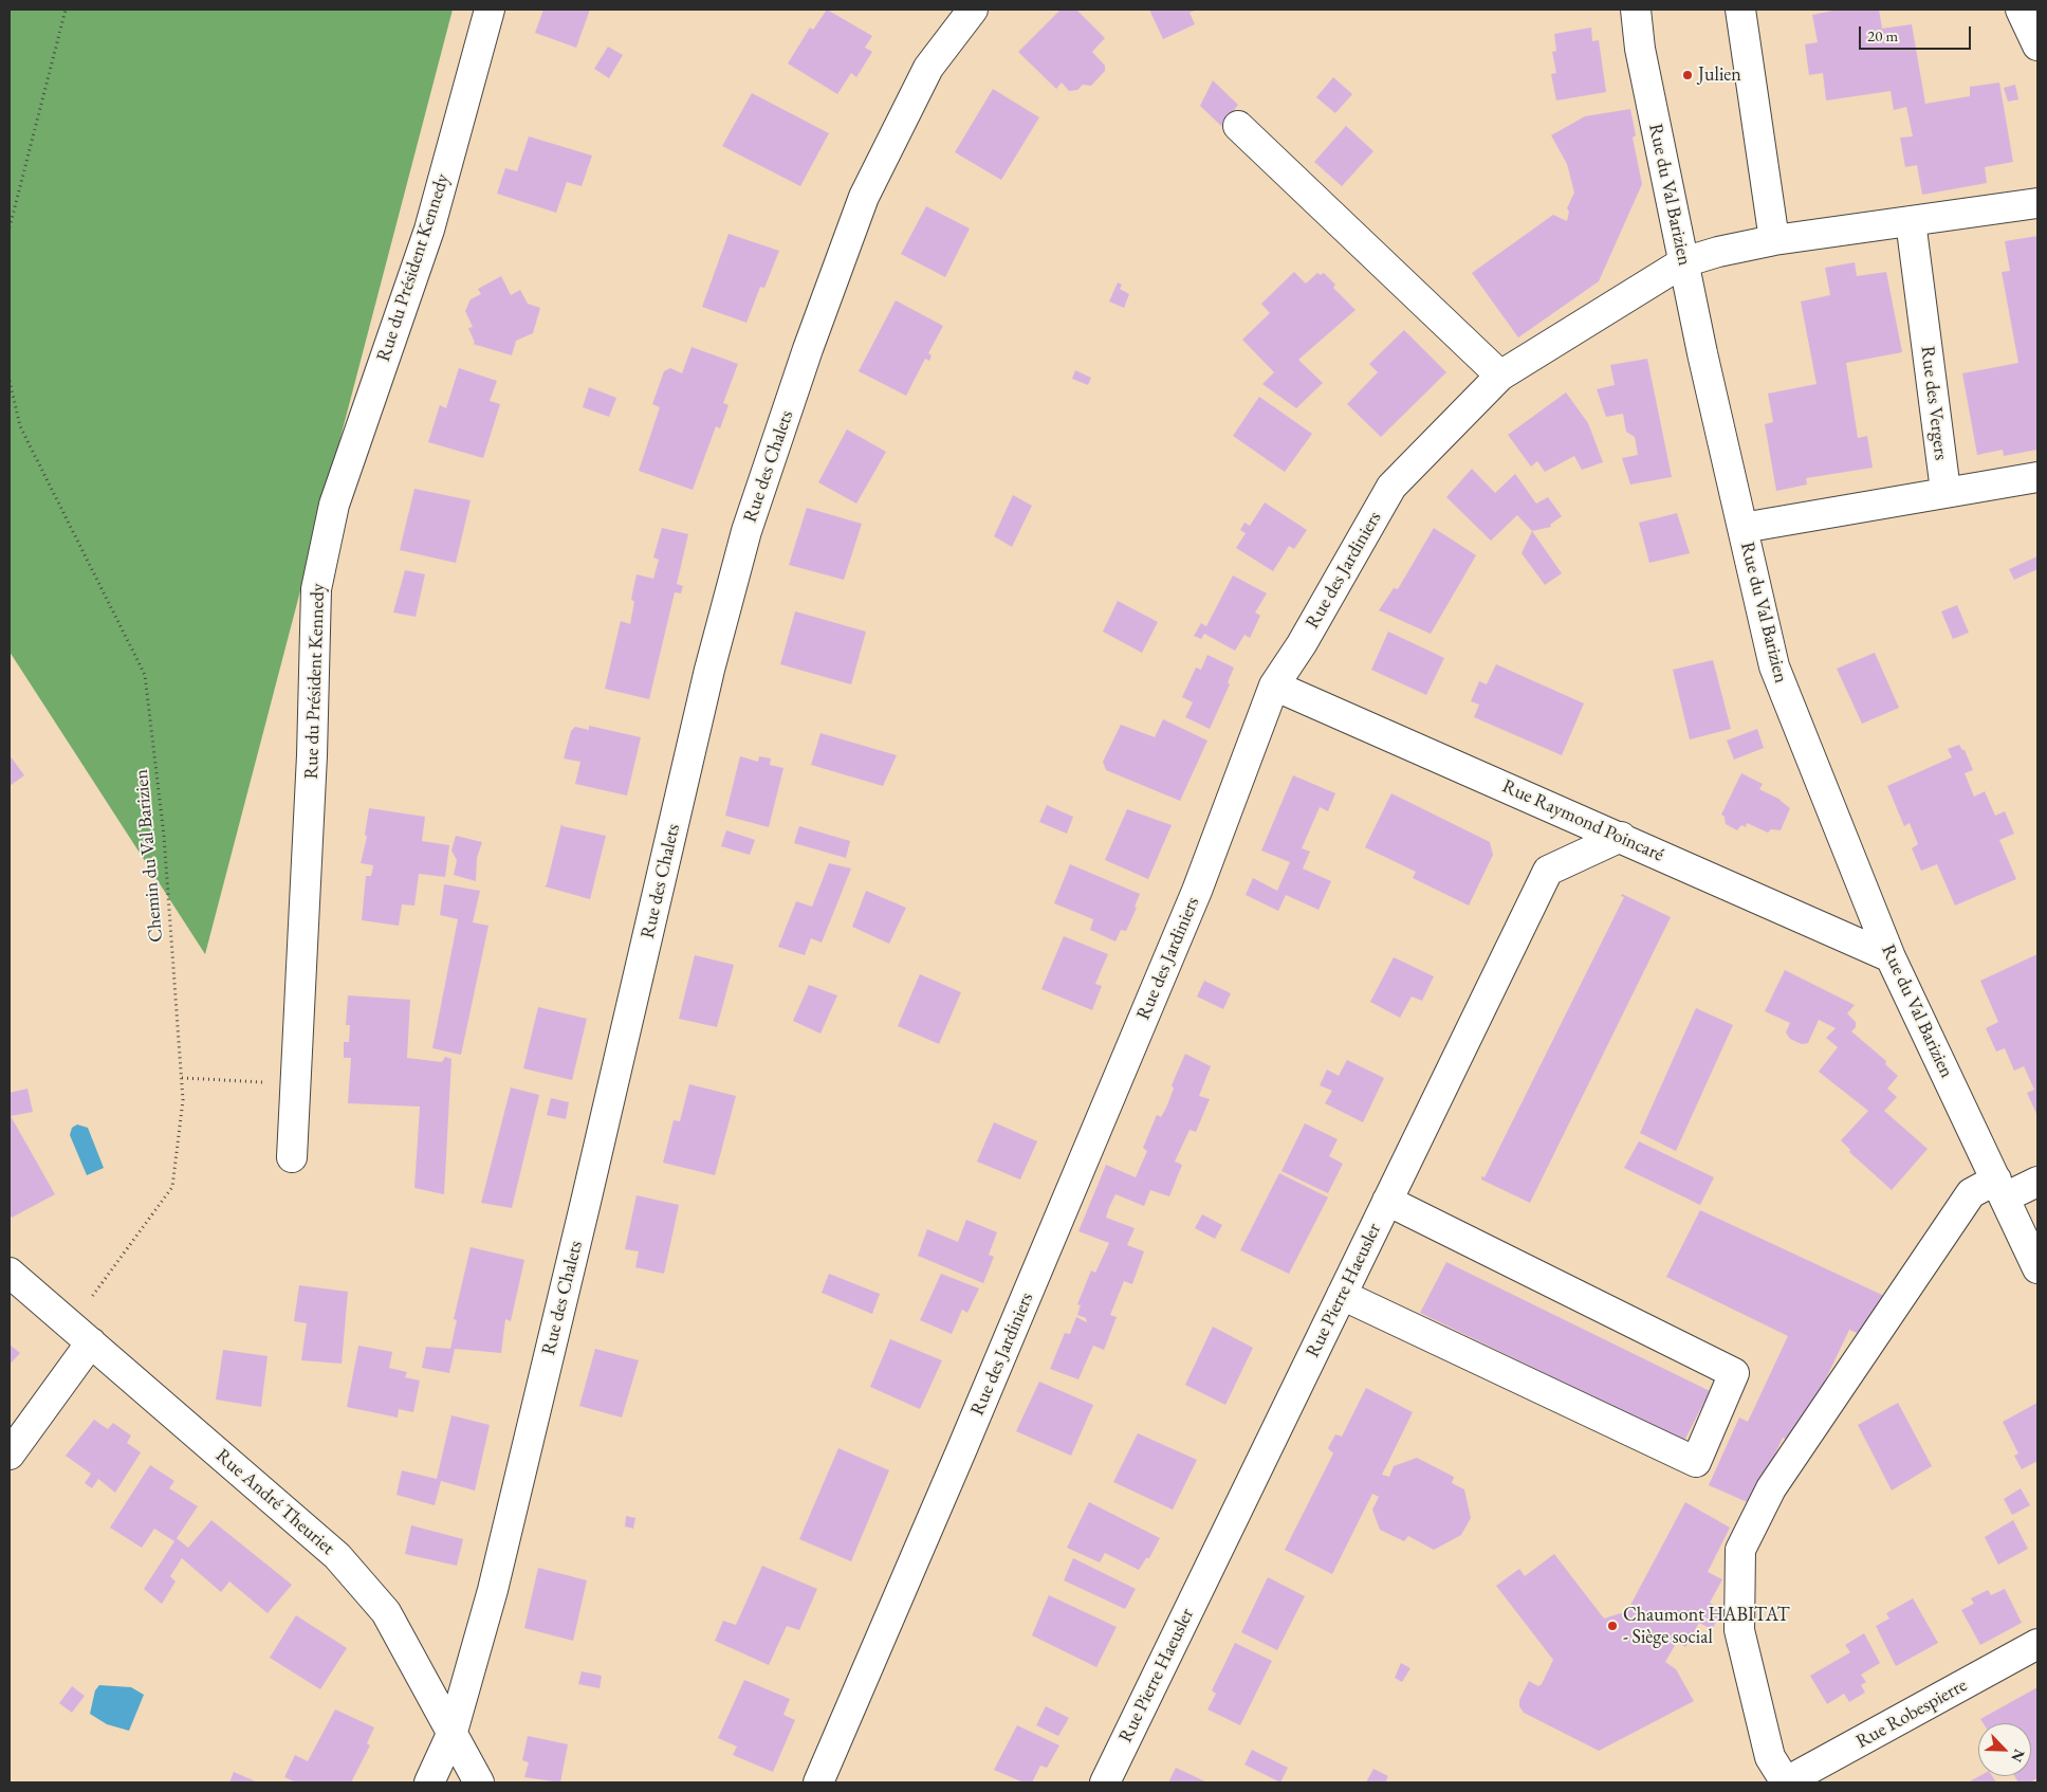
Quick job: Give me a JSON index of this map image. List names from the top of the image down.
{
  "streets": {
    "street": [
      "Rue du Val Barizien",
      "Rue du Président Kennedy",
      "Rue des Vergers",
      "Rue des Chalets",
      "Rue des Jardiniers",
      "Rue Raymond Poincaré",
      "Rue Pierre Haeusler",
      "Rue André Theuriet",
      "Rue Robespierre"
    ],
    "path": ["Chemin du Val Barizien"]
  },
  "crossings": [
    ["Rue du Val Barizien", "Rue des Jardiniers"],
    ["Rue du Val Barizien", "Rue Raymond Poincaré"],
    ["Rue des Chalets", "Rue André Theuriet"],
    ["Rue des Jardiniers", "Rue Raymond Poincaré"],
    ["Rue Raymond Poincaré", "Rue Pierre Haeusler"],
    ["Chemin du Val Barizien", "Rue André Theuriet"]
  ],
  "places": ["Julien", "Chaumont HABITAT - Siège social"],
  "scale_bar": "20 m",
  "north": "bottom right"
}
